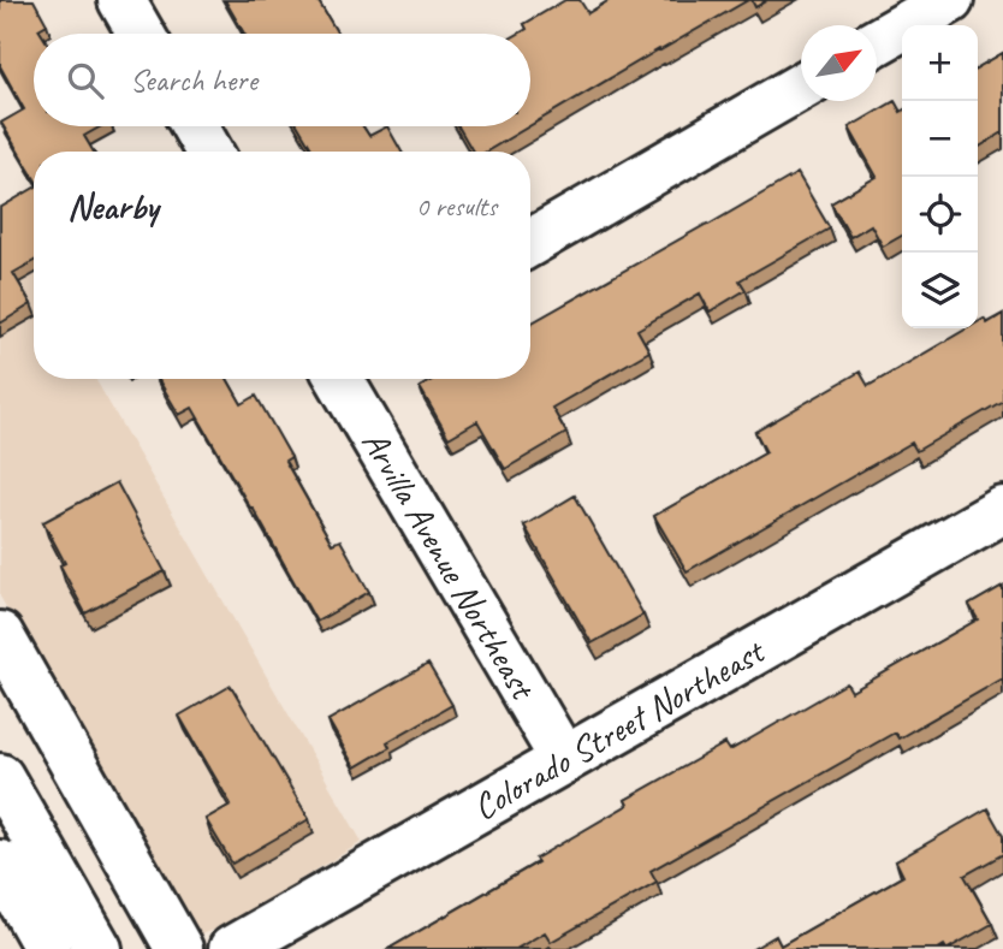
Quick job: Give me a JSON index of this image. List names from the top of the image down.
{
  "streets": {
    "street": ["Arvilla Avenue Northeast", "Colorado Street Northeast"]
  },
  "crossings": [
    ["Arvilla Avenue Northeast", "Colorado Street Northeast"]
  ],
  "north": "top right",
  "page": {
    "map_buttons": ["+", "−"],
    "search": "Search here",
    "heading": ["Nearby", "0 results"]
  }
}
